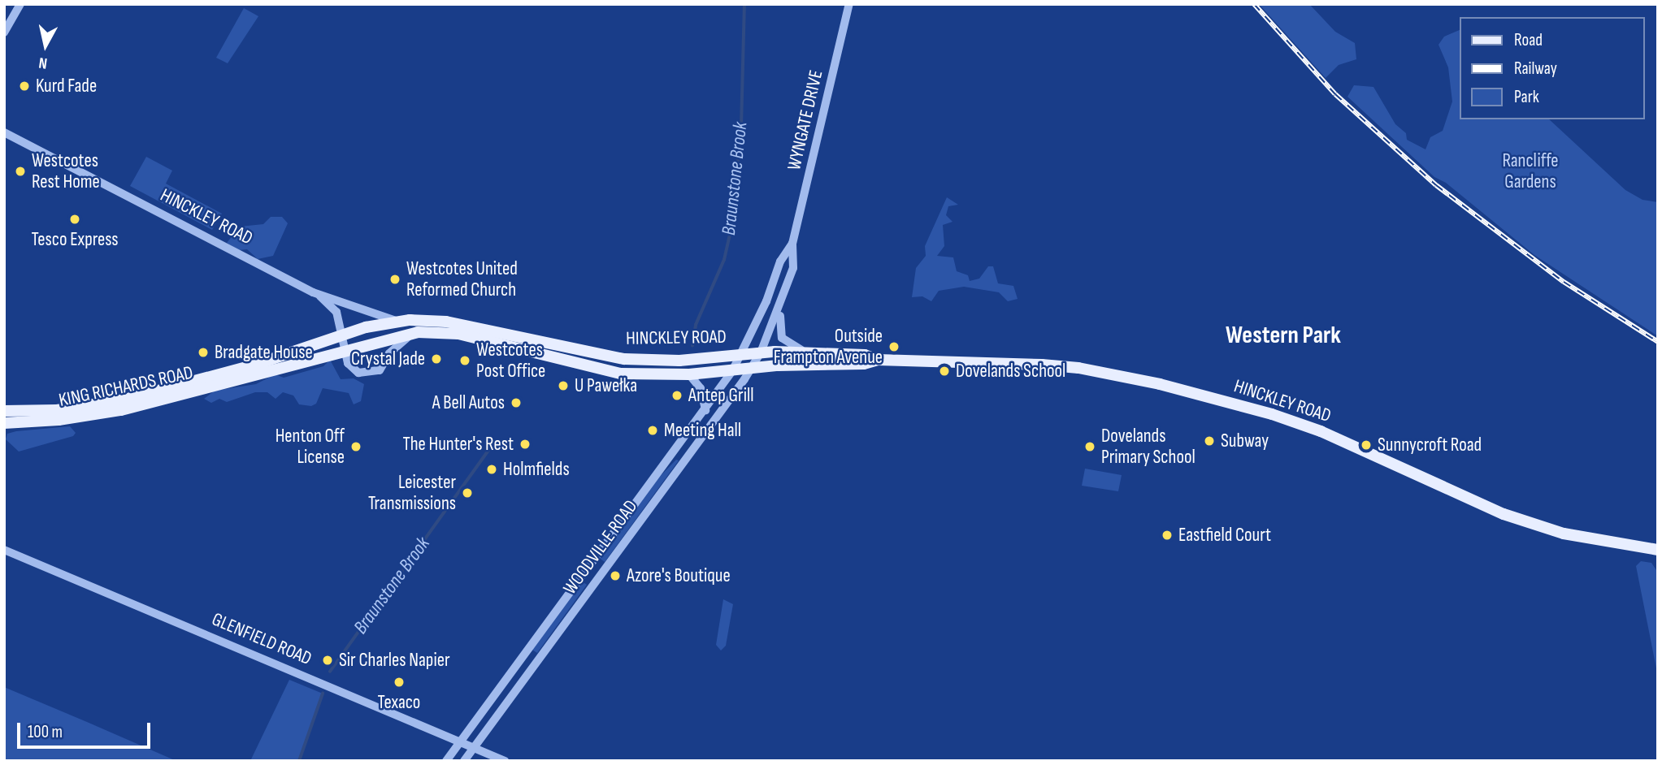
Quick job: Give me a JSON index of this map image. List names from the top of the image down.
{
  "streets": {
    "main road": ["HINCKLEY ROAD", "KING RICHARDS ROAD"],
    "street": ["WYNGATE DRIVE", "WOODVILLE ROAD", "GLENFIELD ROAD"]
  },
  "crossings": [
    ["WYNGATE DRIVE", "HINCKLEY ROAD"],
    ["WYNGATE DRIVE", "WOODVILLE ROAD"],
    ["HINCKLEY ROAD", "KING RICHARDS ROAD"],
    ["HINCKLEY ROAD", "WOODVILLE ROAD"],
    ["WOODVILLE ROAD", "GLENFIELD ROAD"]
  ],
  "districts": ["Western Park"],
  "water": ["Braunstone Brook"],
  "parks": ["Rancliffe Gardens"],
  "places": [
    "Kurd Fade",
    "Westcotes Rest Home",
    "Tesco Express",
    "Westcotes United Reformed Church",
    "Outside Frampton Avenue",
    "Bradgate House",
    "Crystal Jade",
    "Westcotes Post Office",
    "Dovelands School",
    "U Pawełka",
    "Antep Grill",
    "A Bell Autos",
    "Meeting Hall",
    "Subway",
    "The Hunter's Rest",
    "Sunnycroft Road",
    "Henton Off License",
    "Dovelands Primary School",
    "Holmfields",
    "Leicester Transmissions",
    "Eastfield Court",
    "Azore's Boutique",
    "Sir Charles Napier",
    "Texaco"
  ],
  "legend": ["Road", "Railway", "Park"],
  "scale_bar": "100 m",
  "north": "bottom"
}
